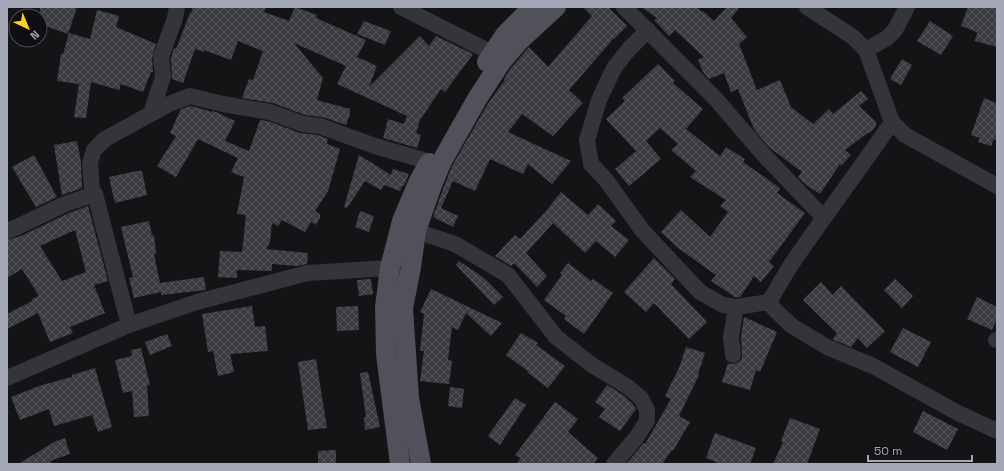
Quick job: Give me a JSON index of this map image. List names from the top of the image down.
{
  "scale_bar": "50 m",
  "north": "bottom right"
}
